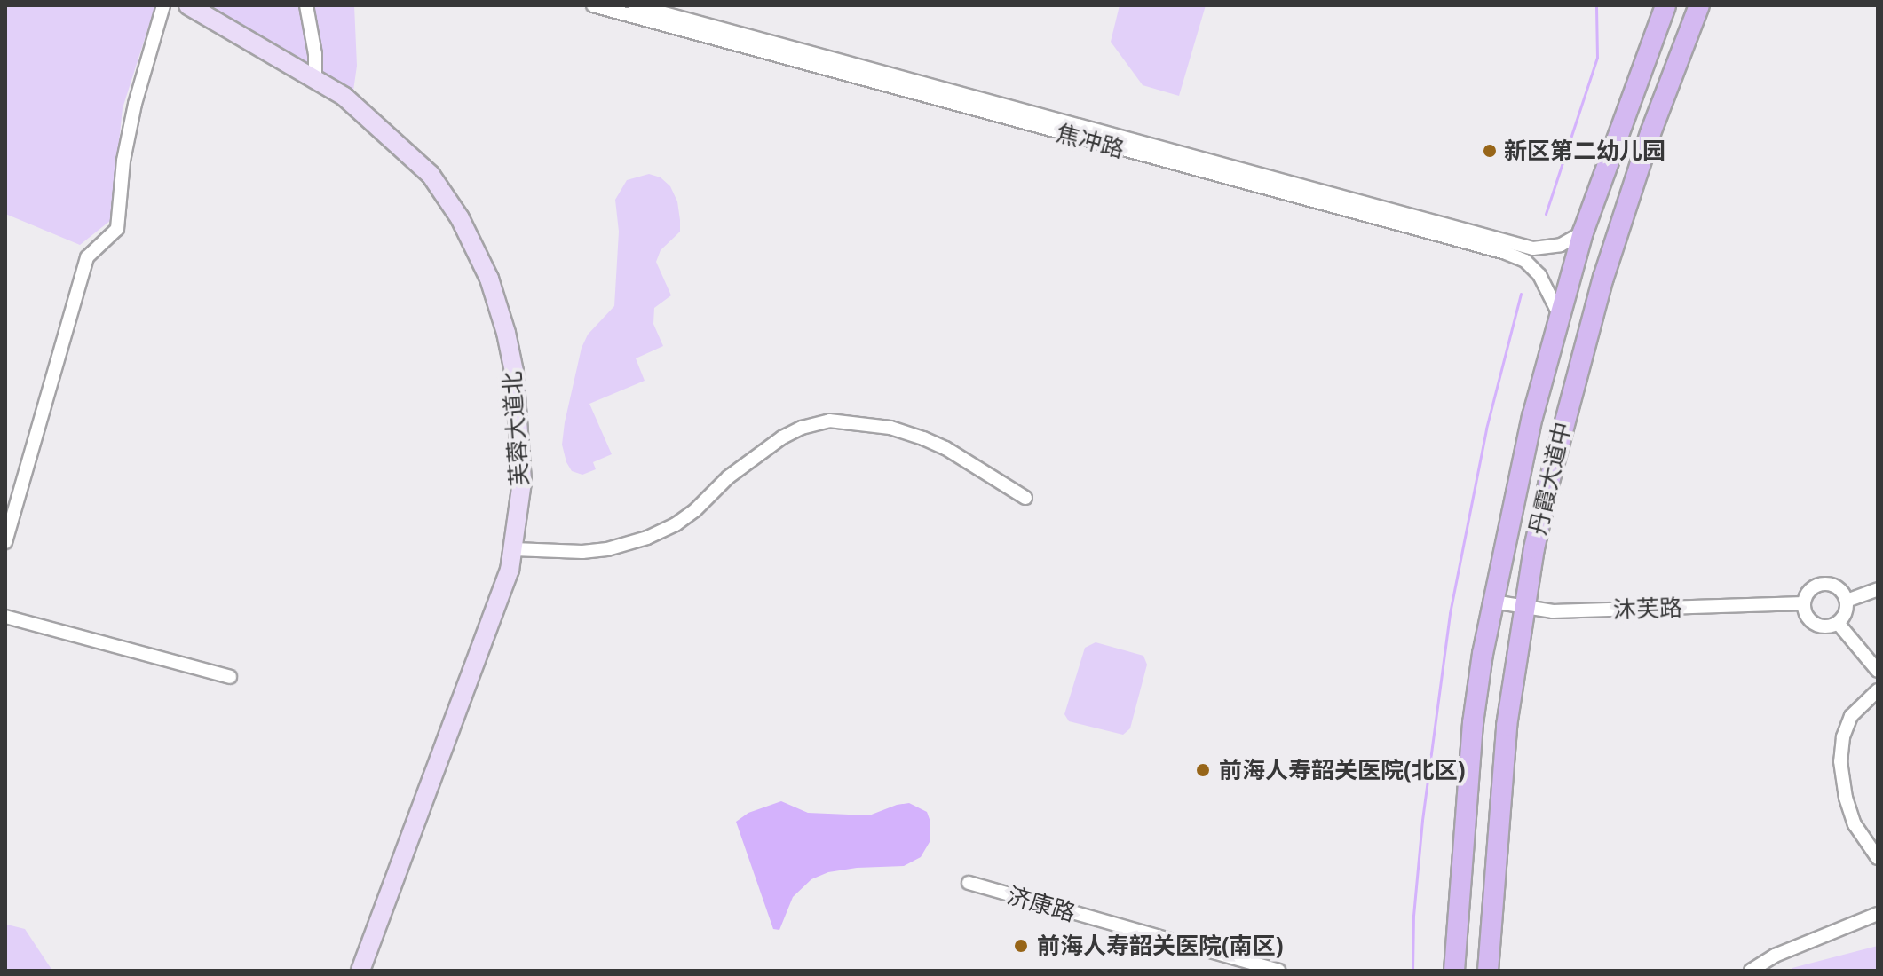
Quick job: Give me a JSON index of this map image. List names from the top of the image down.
{
  "streets": {
    "main road": ["芙蓉大道北", "丹霞大道中"],
    "street": ["焦冲路", "沐芙路", "济康路"]
  },
  "crossings": [
    ["焦冲路", "丹霞大道中"],
    ["丹霞大道中", "沐芙路"]
  ],
  "places": ["新区第二幼儿园", "前海人寿韶关医院(北区)", "前海人寿韶关医院(南区)"]
}
